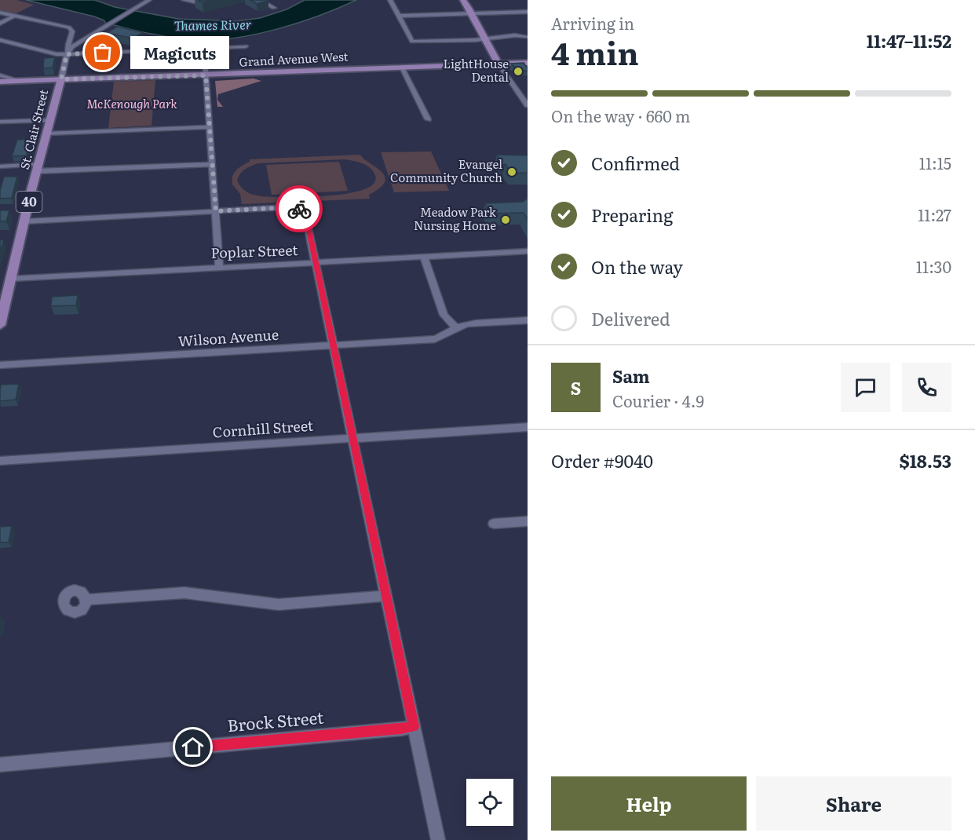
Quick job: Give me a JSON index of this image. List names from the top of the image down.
{
  "streets": {
    "main road": ["Grand Avenue West", "St. Clair Street", "40"],
    "street": [
      "Poplar Street",
      "Wilson Avenue",
      "Cornhill Street",
      "Brock Street"
    ]
  },
  "crossings": [
    ["Grand Avenue West", "St. Clair Street"],
    ["St. Clair Street", "Poplar Street"]
  ],
  "water": ["Thames River"],
  "parks": ["McKenough Park"],
  "places": [
    "Magicuts",
    "LightHouse Dental",
    "Evangel Community Church",
    "Meadow Park Nursing Home"
  ],
  "page": {
    "heading": ["4 min", "Arriving in", "11:47–11:52"],
    "panel": [
      "Sam",
      "Courier · 4.9",
      "Order #9040",
      "$18.53"
    ],
    "bubble": "Magicuts",
    "bar": "On the way · 660 m",
    "list": [
      ["Confirmed", "11:15"],
      ["Preparing", "11:27"],
      ["On the way", "11:30"],
      "Delivered"
    ],
    "round": "S",
    "buttons": ["Help", "Share"]
  }
}
